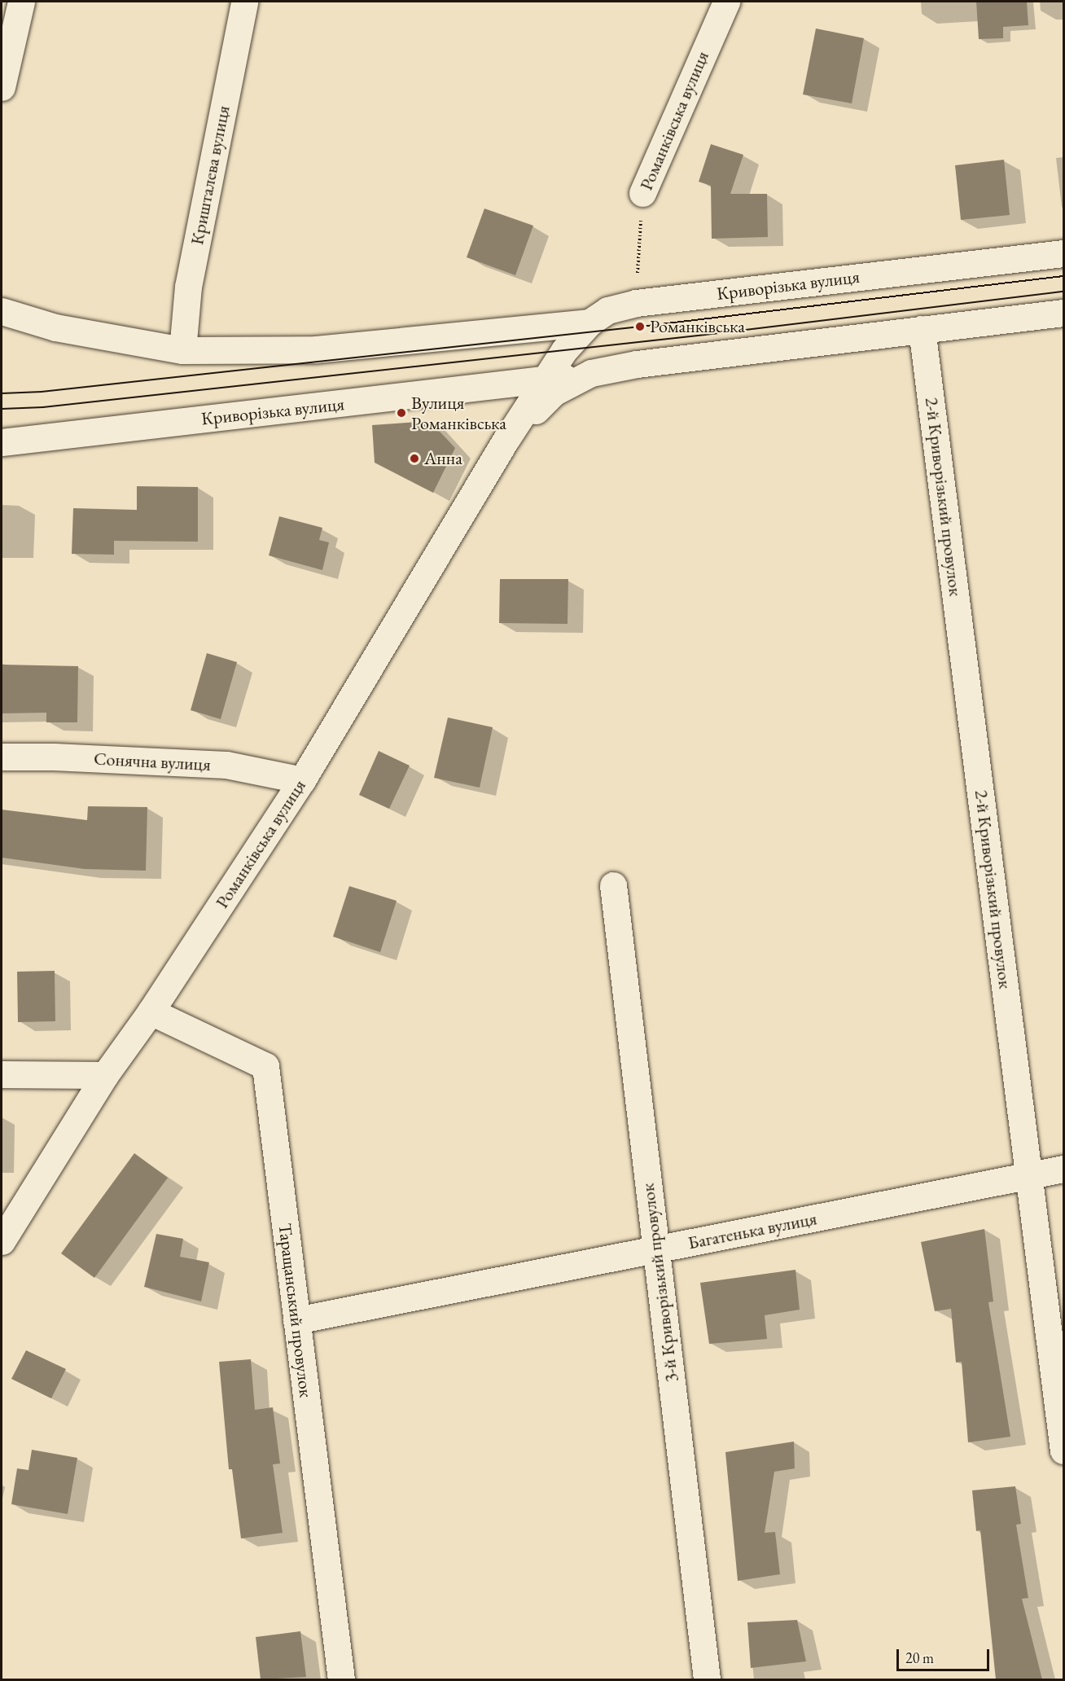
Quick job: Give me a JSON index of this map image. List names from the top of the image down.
{
  "streets": {
    "street": [
      "Романківська вулиця",
      "Кришталева вулиця",
      "Криворізька вулиця",
      "2-й Криворізький провулок",
      "Сонячна вулиця",
      "Багатенька вулиця",
      "3-й Криворізький провулок",
      "Таращанський провулок"
    ]
  },
  "crossings": [
    ["Романківська вулиця", "Криворізька вулиця"],
    ["Романківська вулиця", "Сонячна вулиця"],
    ["Романківська вулиця", "Таращанський провулок"],
    ["Криворізька вулиця", "2-й Криворізький провулок"],
    ["2-й Криворізький провулок", "Багатенька вулиця"],
    ["Багатенька вулиця", "3-й Криворізький провулок"],
    ["Багатенька вулиця", "Таращанський провулок"]
  ],
  "places": ["Романківська", "Вулиця Романківська", "Анна"],
  "scale_bar": "20 m"
}
